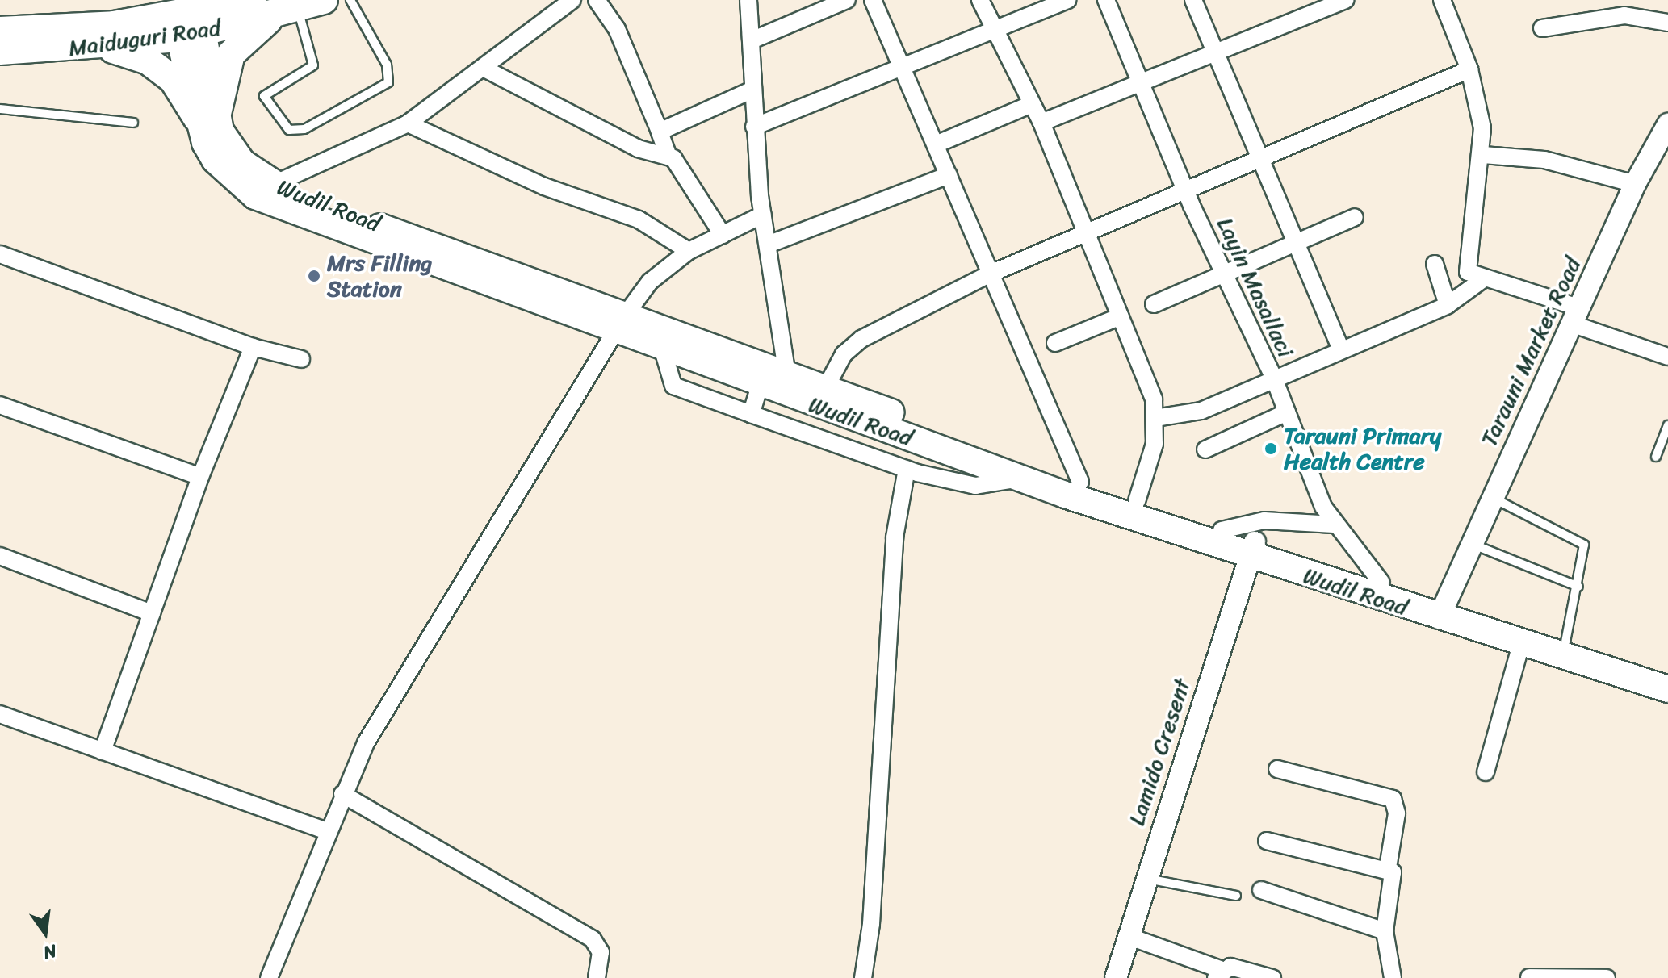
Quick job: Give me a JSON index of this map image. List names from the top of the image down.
{
  "streets": {
    "highway": ["Maiduguri Road"],
    "main road": ["Wudil Road"],
    "street": ["Layin Masallaci", "Tarauni Market Road", "Lamido Cresent"]
  },
  "crossings": [
    ["Maiduguri Road", "Wudil Road"],
    ["Wudil Road", "Layin Masallaci"],
    ["Wudil Road", "Tarauni Market Road"],
    ["Wudil Road", "Lamido Cresent"]
  ],
  "places": ["Mrs Filling Station", "Tarauni Primary Health Centre"],
  "north": "bottom"
}
